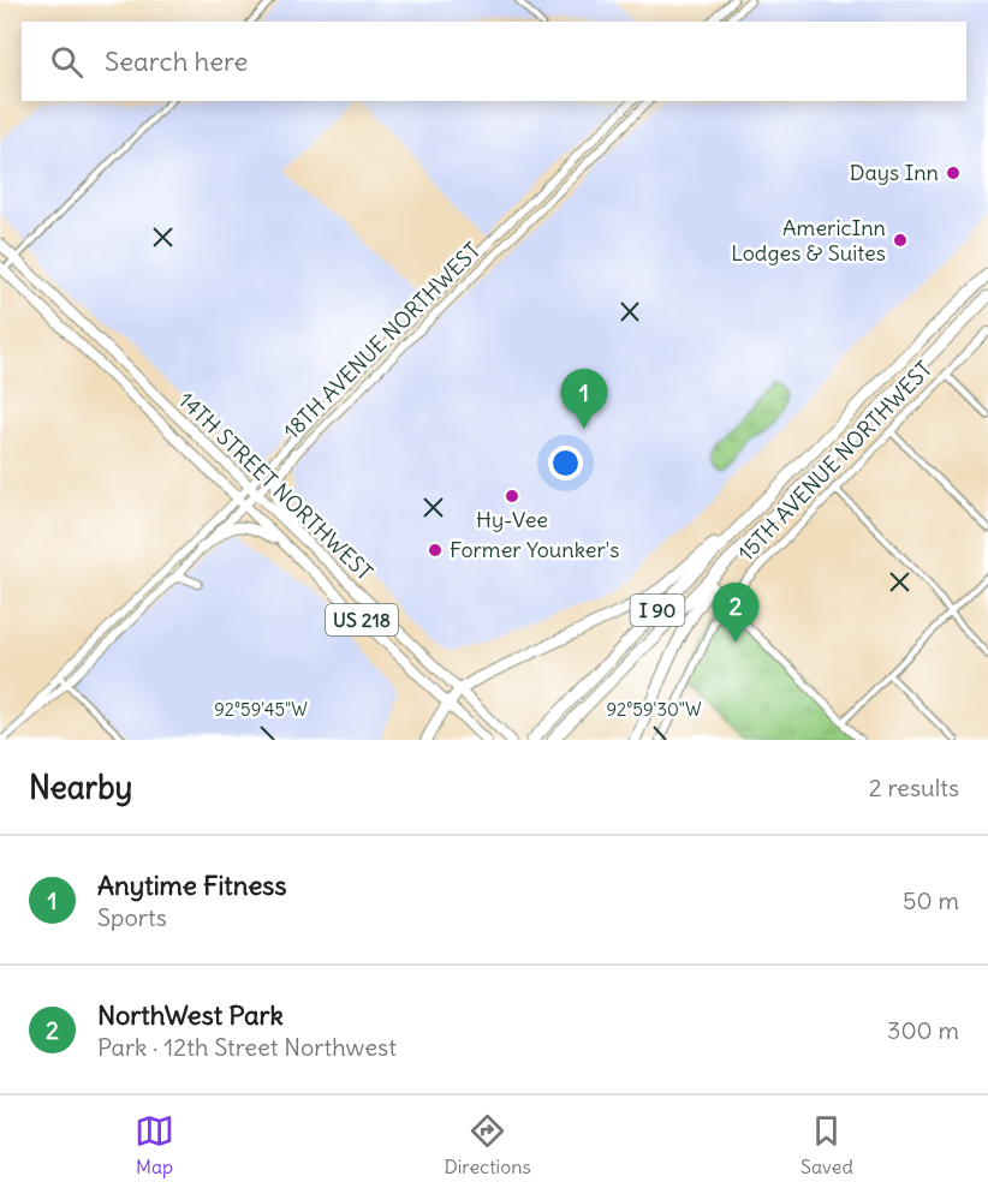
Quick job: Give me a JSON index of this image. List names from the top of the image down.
{
  "streets": {
    "highway": ["I 90"],
    "main road": ["14TH STREET NORTHWEST", "US 218"],
    "street": ["18TH AVENUE NORTHWEST", "15TH AVENUE NORTHWEST"]
  },
  "crossings": [
    ["18TH AVENUE NORTHWEST", "14TH STREET NORTHWEST"],
    ["14TH STREET NORTHWEST", "US 218"]
  ],
  "places": [
    "Days Inn",
    "AmericInn Lodges & Suites",
    "Hy-Vee",
    "Former Younker's"
  ],
  "page": {
    "search": "Search here",
    "pins": ["1", "2"],
    "heading": ["Nearby", "2 results"],
    "list": [
      {
        "mark": "1",
        "name": "Anytime Fitness",
        "note": "Sports",
        "value": "50 m"
      },
      {
        "mark": "2",
        "name": "NorthWest Park",
        "note": "Park · 12th Street Northwest",
        "value": "300 m"
      }
    ],
    "nav": ["Map", "Directions", "Saved"]
  },
  "coordinates": ["92°59'45\"W", "92°59'30\"W"]
}
